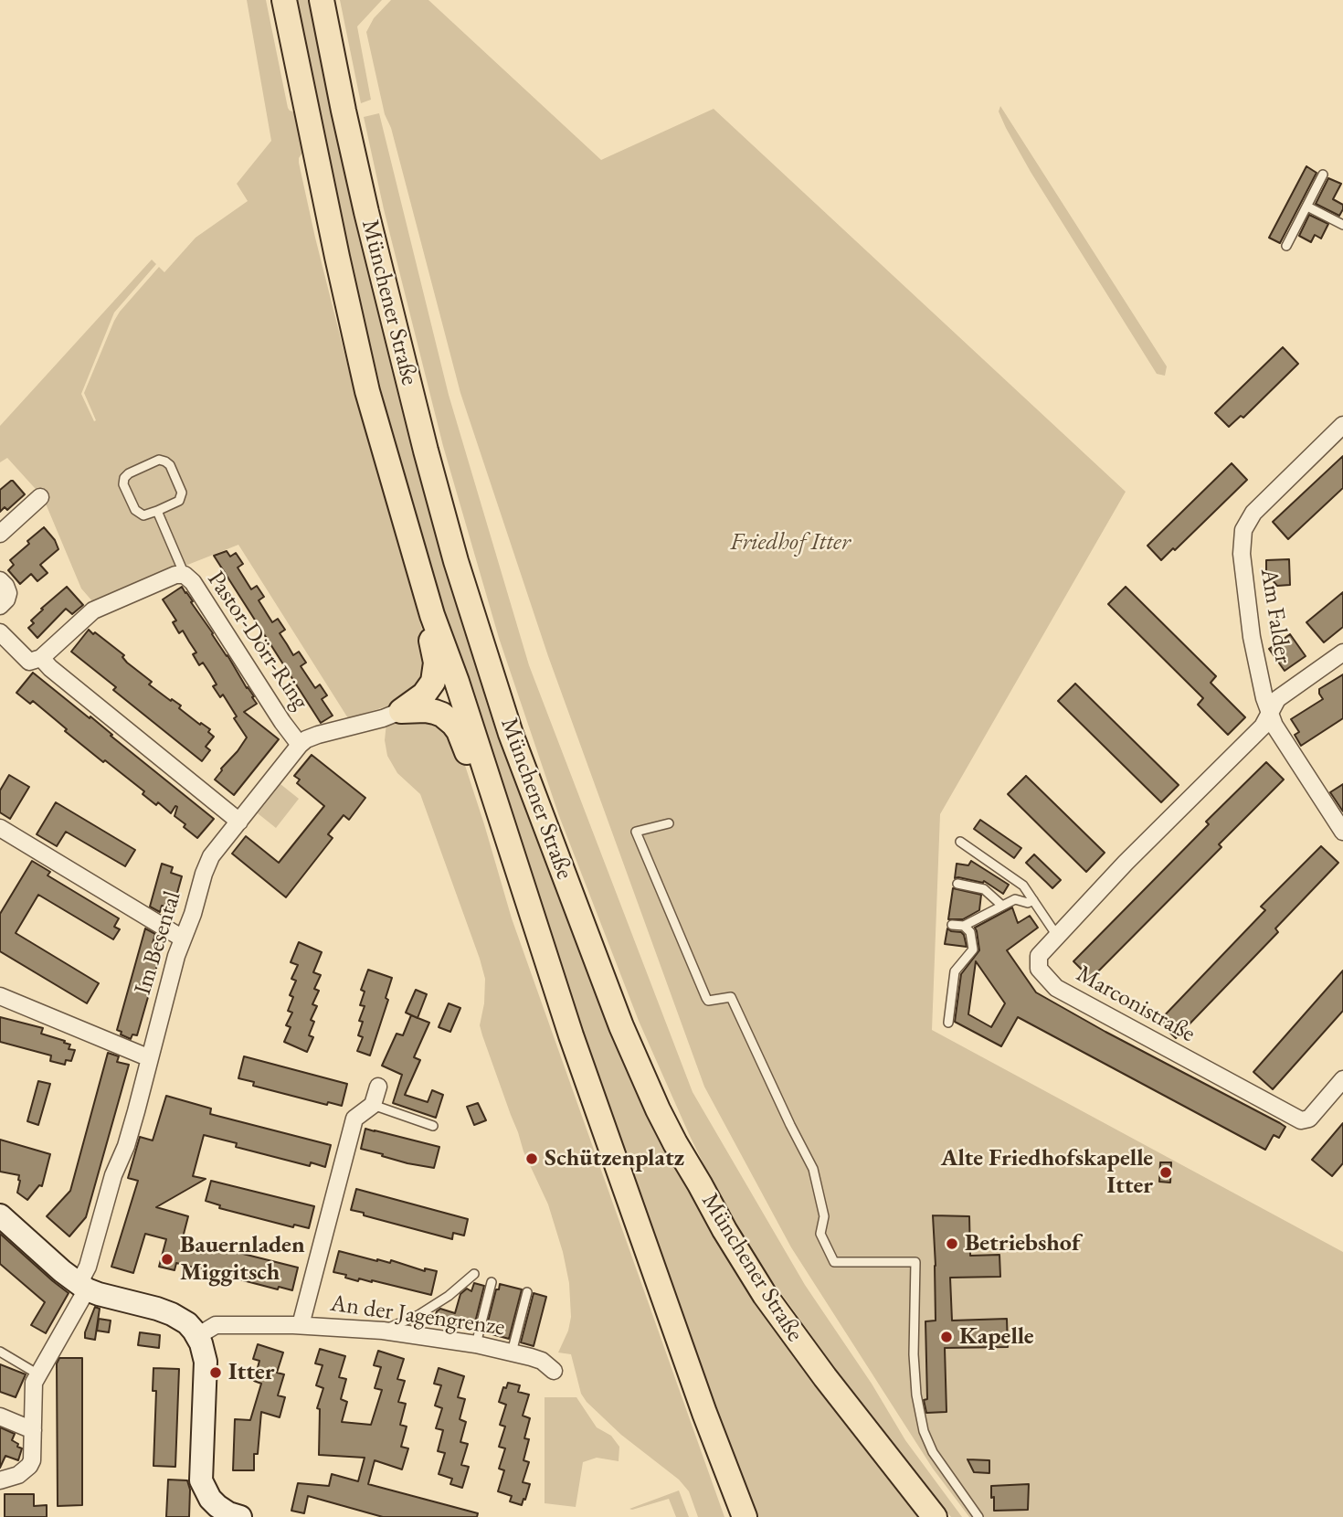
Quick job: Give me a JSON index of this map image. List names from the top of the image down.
{
  "streets": {
    "main road": ["Münchener Straße"],
    "street": [
      "Am Falder",
      "Pastor-Dörr-Ring",
      "Im Besental",
      "Marconistraße",
      "An der Jagengrenze"
    ]
  },
  "crossings": [
    ["Am Falder", "Marconistraße"],
    ["Pastor-Dörr-Ring", "Im Besental"]
  ],
  "parks": ["Friedhof Itter"],
  "places": [
    "Schützenplatz",
    "Alte Friedhofskapelle Itter",
    "Betriebshof",
    "Bauernladen Miggitsch",
    "Kapelle",
    "Itter"
  ]
}
